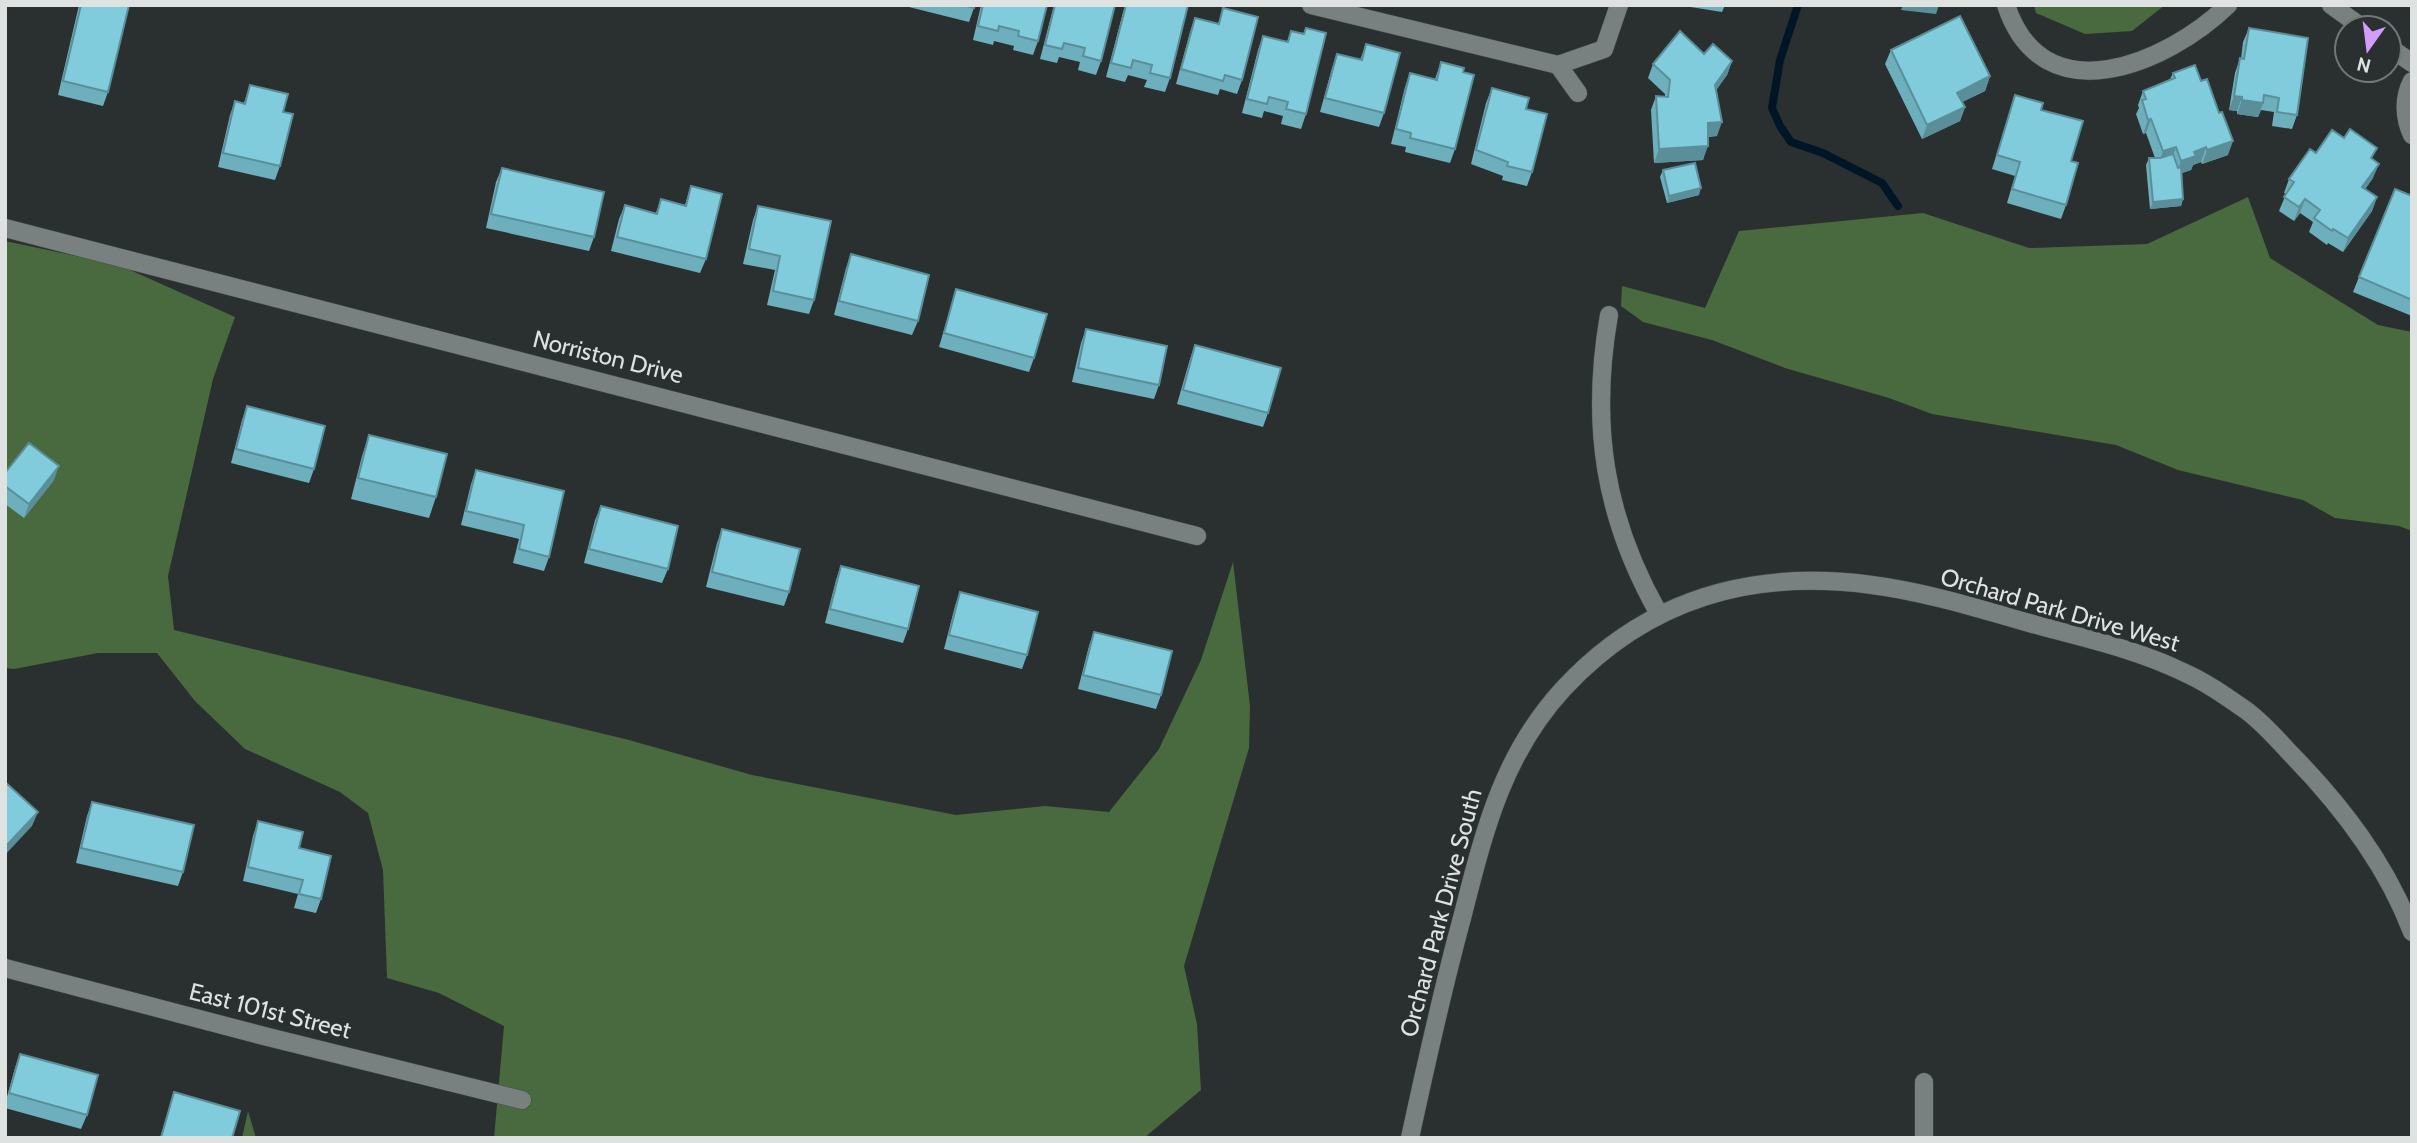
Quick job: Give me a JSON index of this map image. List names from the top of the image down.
{
  "streets": {
    "street": [
      "Norriston Drive",
      "Orchard Park Drive West",
      "Orchard Park Drive South",
      "East 101st Street"
    ]
  },
  "crossings": [
    ["Orchard Park Drive West", "Orchard Park Drive South"]
  ],
  "north": "bottom"
}
